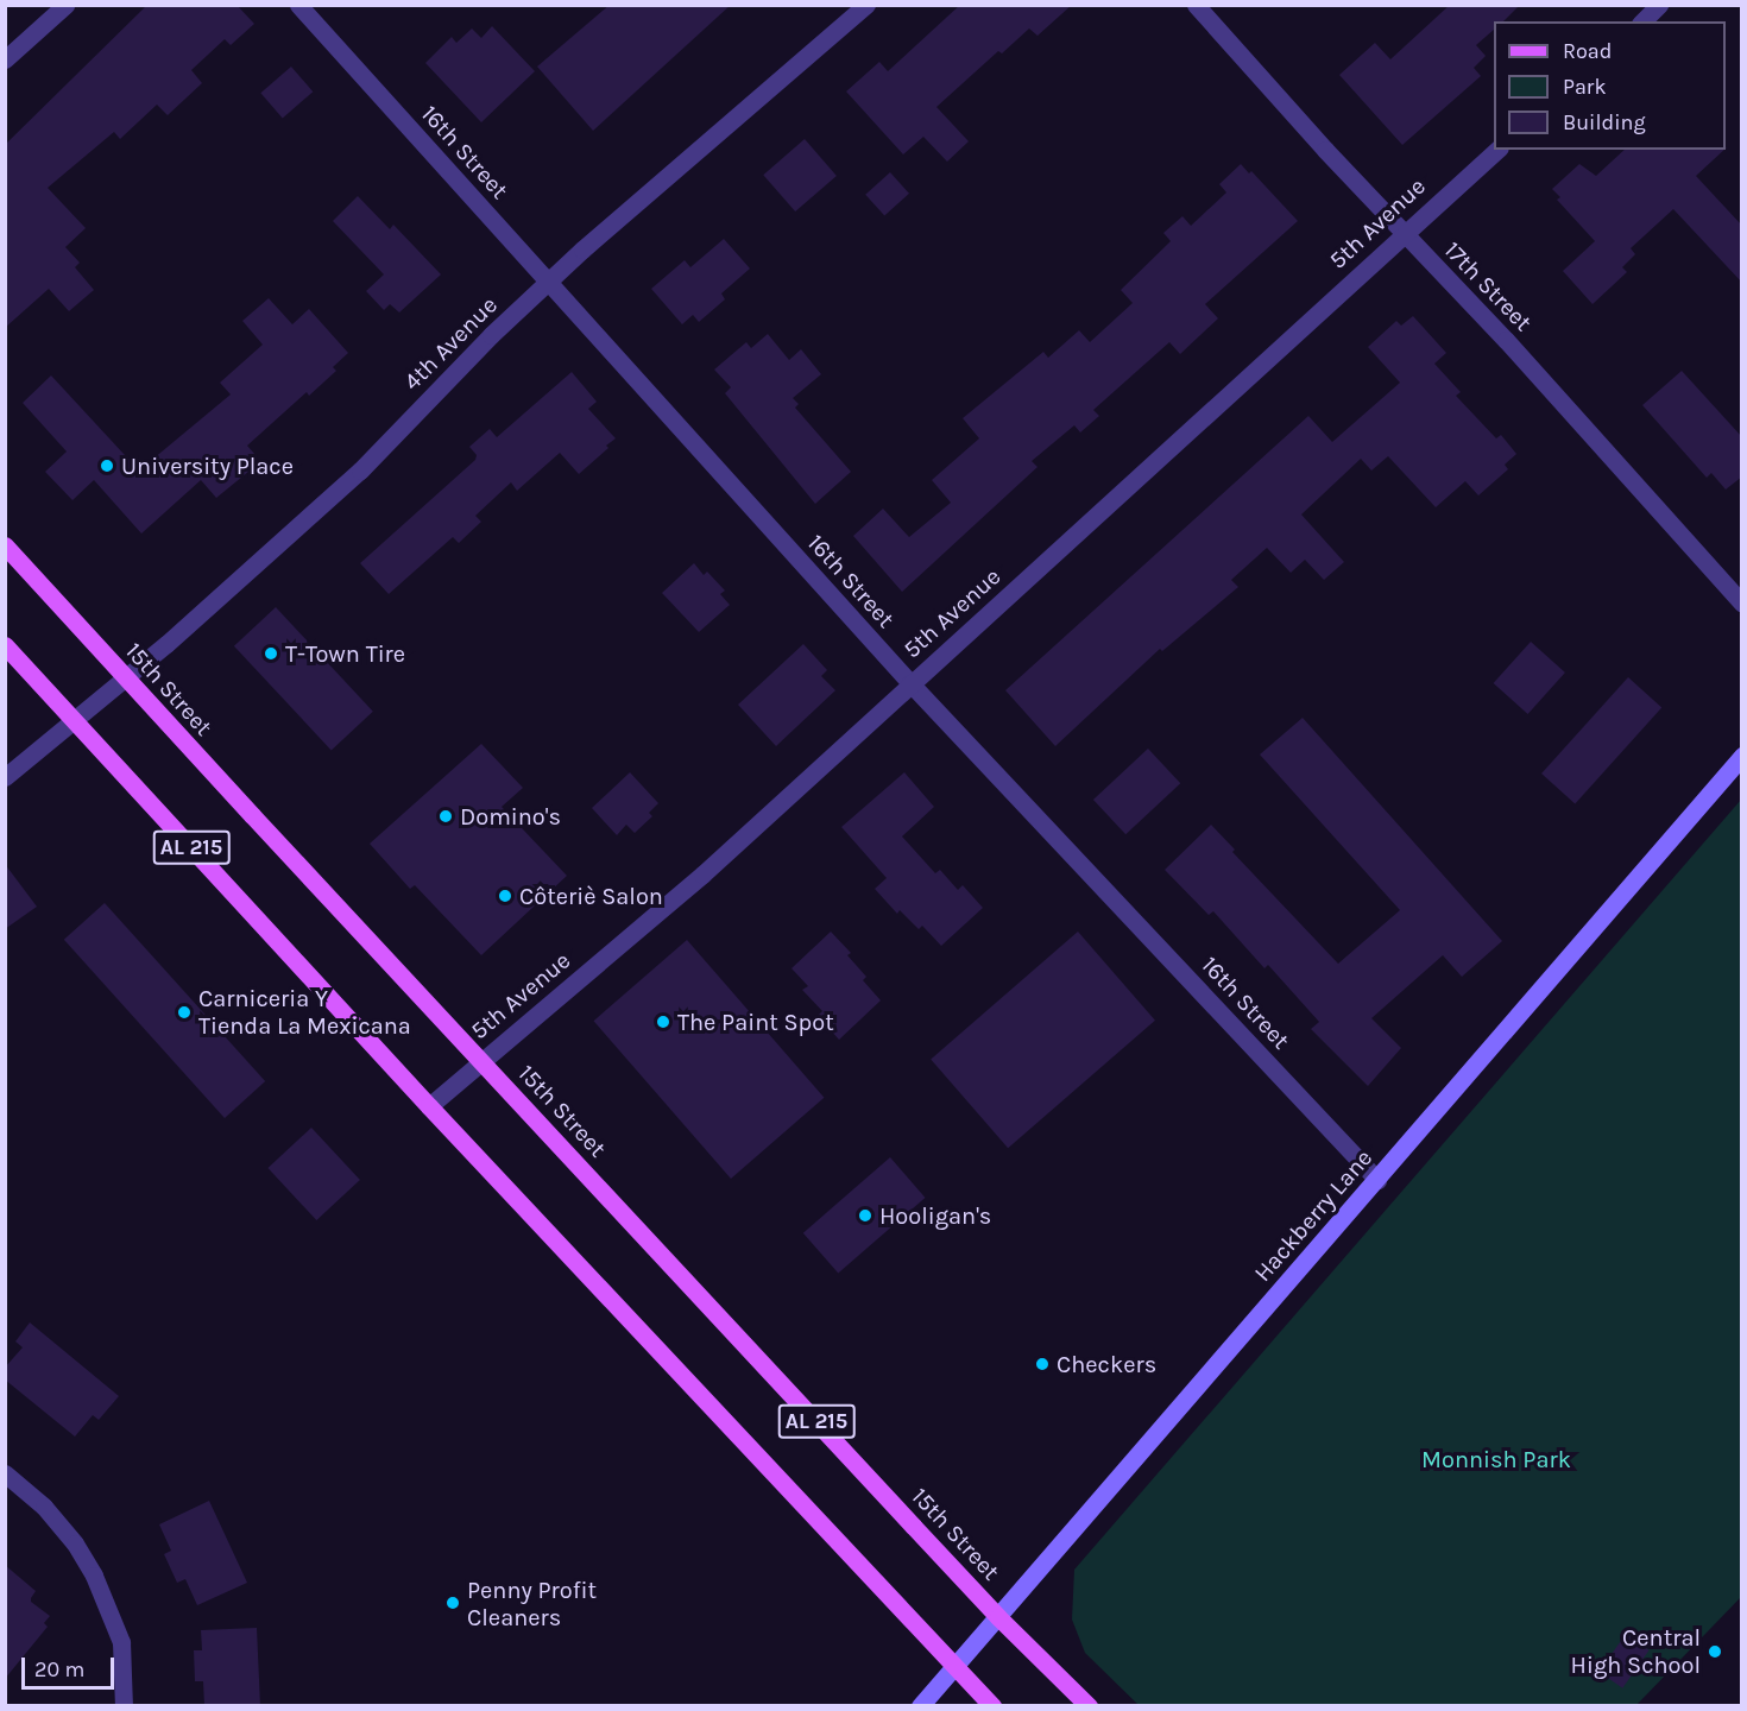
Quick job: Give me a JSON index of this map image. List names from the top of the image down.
{
  "streets": {
    "main road": ["15th Street", "AL 215", "Hackberry Lane"],
    "street": [
      "16th Street",
      "5th Avenue",
      "17th Street",
      "4th Avenue"
    ]
  },
  "crossings": [
    ["16th Street", "5th Avenue"],
    ["16th Street", "4th Avenue"],
    ["16th Street", "Hackberry Lane"],
    ["5th Avenue", "17th Street"],
    ["5th Avenue", "15th Street"],
    ["5th Avenue", "AL 215"],
    ["4th Avenue", "15th Street"],
    ["4th Avenue", "AL 215"],
    ["15th Street", "Hackberry Lane"],
    ["AL 215", "Hackberry Lane"]
  ],
  "parks": ["Monnish Park"],
  "places": [
    "University Place",
    "T-Town Tire",
    "Domino's",
    "Côteriè Salon",
    "Carniceria Y Tienda La Mexicana",
    "The Paint Spot",
    "Hooligan's",
    "Checkers",
    "Penny Profit Cleaners",
    "Central High School"
  ],
  "legend": ["Road", "Park", "Building"],
  "scale_bar": "20 m"
}
